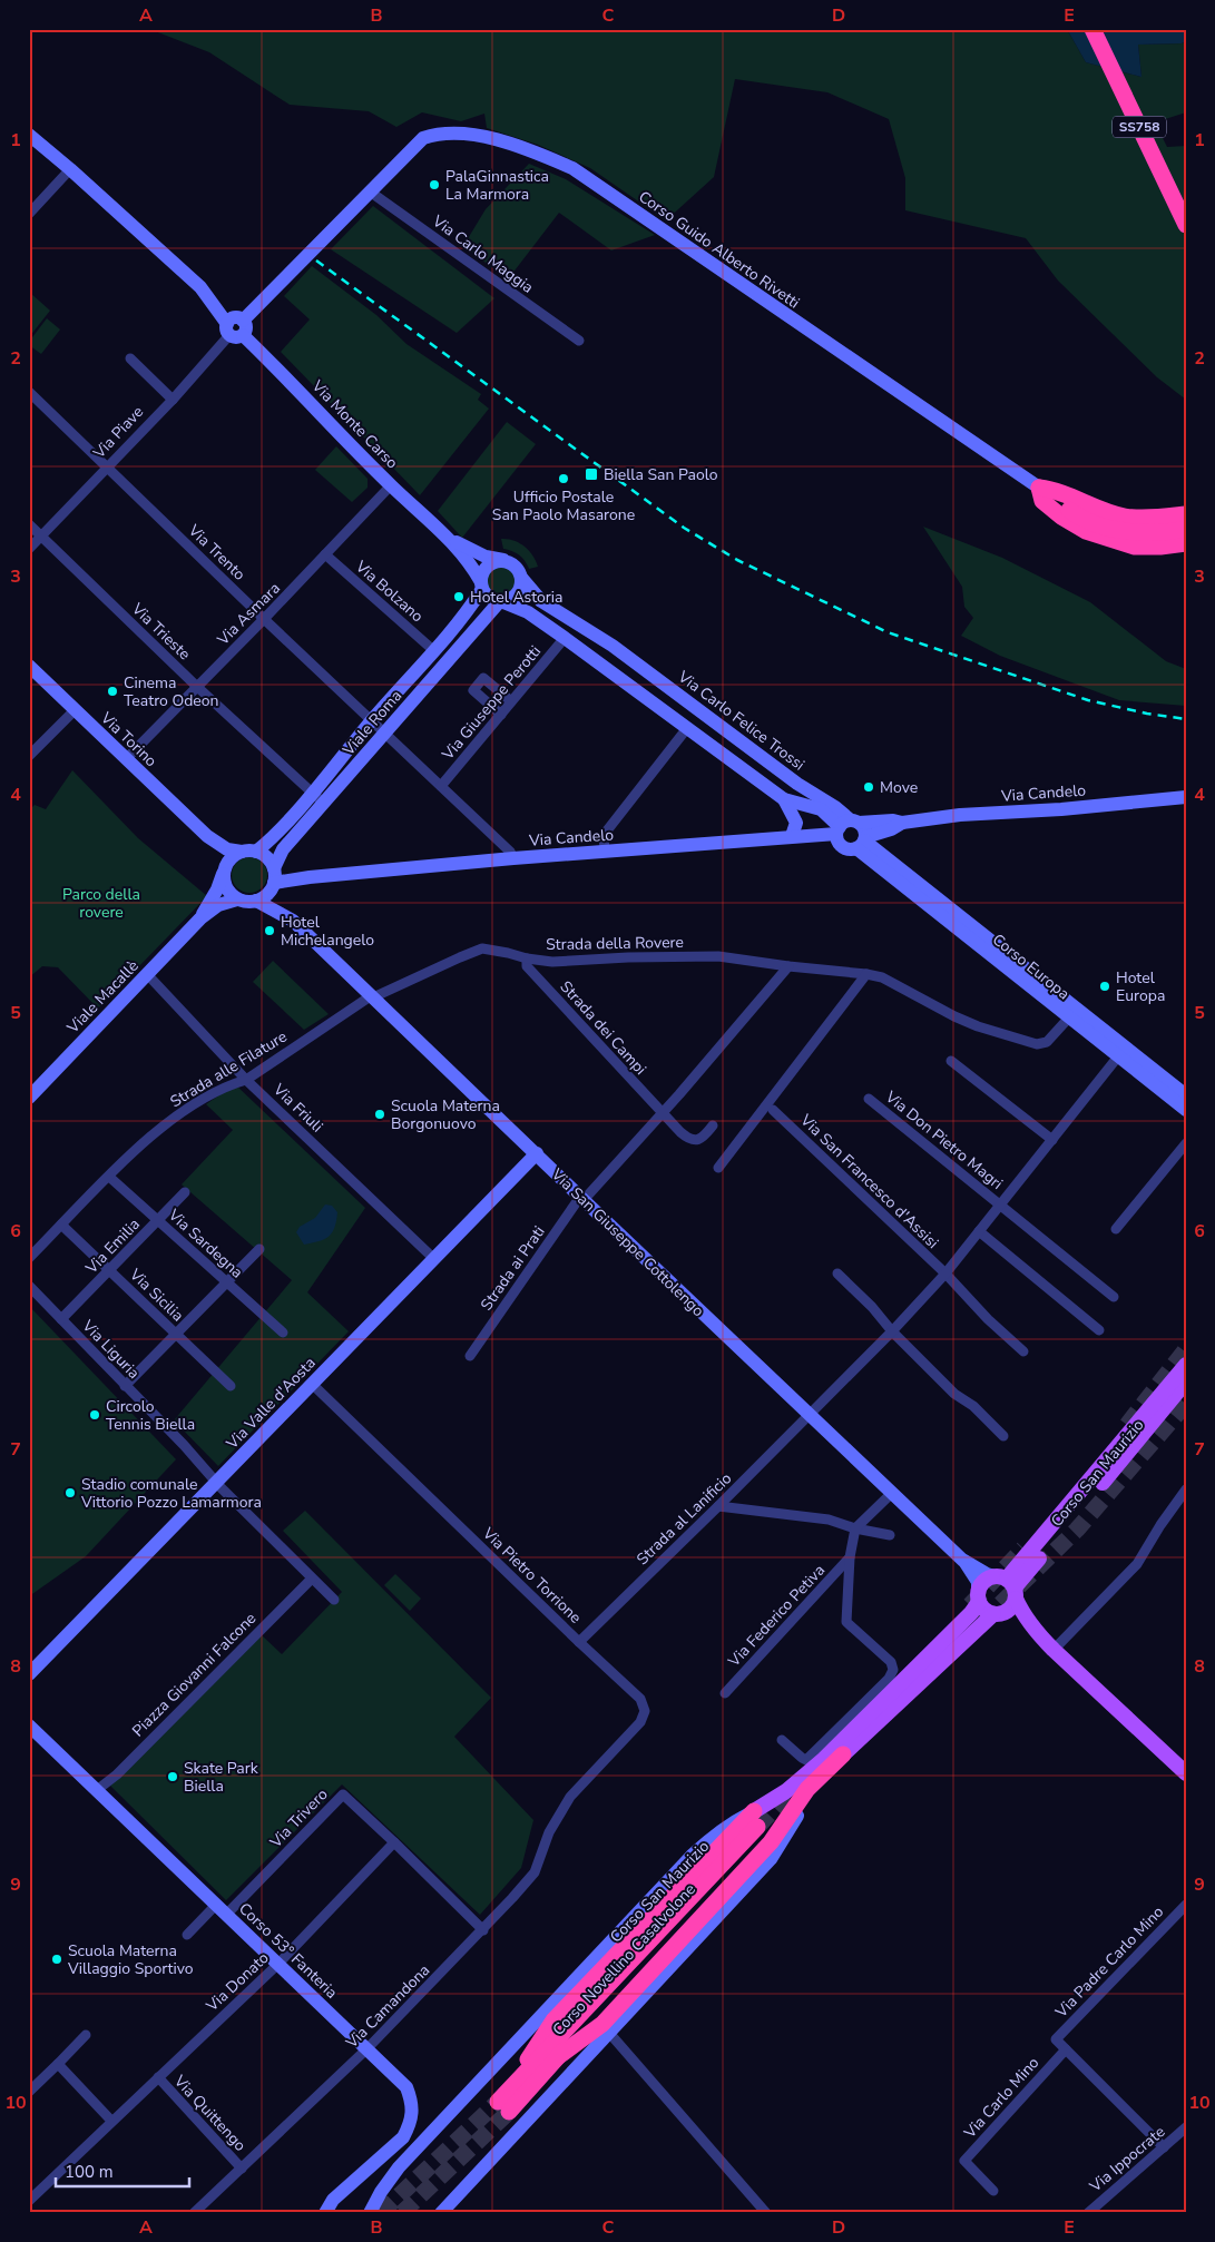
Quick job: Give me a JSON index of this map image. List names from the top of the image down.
{
  "streets": {
    "highway": ["SS758", "Corso Novellino Casalvolone"],
    "main road": ["Corso San Maurizio"],
    "street": [
      "Corso Guido Alberto Rivetti",
      "Via Carlo Maggia",
      "Via Monte Carso",
      "Via Piave",
      "Via Trento",
      "Via Bolzano",
      "Via Asmara",
      "Via Trieste",
      "Via Giuseppe Perotti",
      "Via Carlo Felice Trossi",
      "Viale Roma",
      "Via Torino",
      "Via Candelo",
      "Strada della Rovere",
      "Corso Europa",
      "Viale Macallè",
      "Strada dei Campi",
      "Strada alle Filature",
      "Via Friuli",
      "Via Don Pietro Magri",
      "Via San Francesco d'Assisi",
      "Via San Giuseppe Cottolengo",
      "Via Sardegna",
      "Via Emilia",
      "Strada ai Prati",
      "Via Sicilia",
      "Via Liguria",
      "Via Valle d'Aosta",
      "Strada al Lanificio",
      "Via Pietro Torrione",
      "Via Federico Petiva",
      "Piazza Giovanni Falcone",
      "Via Trivero",
      "Corso 53° Fanteria",
      "Via Padre Carlo Mino",
      "Via Donato",
      "Via Camandona",
      "Via Carlo Mino",
      "Via Quittengo",
      "Via Ippocrate"
    ]
  },
  "crossings": [
    ["Corso Guido Alberto Rivetti", "Via Carlo Maggia"],
    ["Corso Guido Alberto Rivetti", "Via Piave"],
    ["Via Carlo Maggia", "Via Piave"],
    ["Via Monte Carso", "Via Piave"],
    ["Via Monte Carso", "Via Asmara"],
    ["Via Monte Carso", "Via Carlo Felice Trossi"],
    ["Via Monte Carso", "Viale Roma"],
    ["Via Piave", "Via Trento"],
    ["Via Piave", "Via Trieste"],
    ["Via Trento", "Via Asmara"],
    ["Via Trento", "Via Giuseppe Perotti"],
    ["Via Trento", "Viale Roma"],
    ["Via Trento", "Via Candelo"],
    ["Via Bolzano", "Via Asmara"],
    ["Via Bolzano", "Viale Roma"],
    ["Via Asmara", "Via Trieste"],
    ["Via Asmara", "Via Torino"],
    ["Via Trieste", "Viale Roma"],
    ["Via Carlo Felice Trossi", "Viale Roma"],
    ["Via Carlo Felice Trossi", "Via Candelo"],
    ["Viale Roma", "Via Torino"],
    ["Viale Roma", "Via Candelo"],
    ["Viale Roma", "Viale Macallè"],
    ["Viale Roma", "Via San Giuseppe Cottolengo"],
    ["Via Torino", "Via Candelo"],
    ["Via Torino", "Viale Macallè"],
    ["Via Torino", "Via San Giuseppe Cottolengo"],
    ["Via Candelo", "Corso Europa"],
    ["Via Candelo", "Viale Macallè"],
    ["Via Candelo", "Via San Giuseppe Cottolengo"],
    ["Strada della Rovere", "Corso Europa"],
    ["Strada della Rovere", "Strada dei Campi"],
    ["Strada della Rovere", "Strada alle Filature"],
    ["Strada della Rovere", "Via San Giuseppe Cottolengo"],
    ["Corso Europa", "Strada al Lanificio"],
    ["Viale Macallè", "Via Friuli"],
    ["Viale Macallè", "Via San Giuseppe Cottolengo"],
    ["Strada alle Filature", "Via Friuli"],
    ["Strada alle Filature", "Via San Giuseppe Cottolengo"],
    ["Strada alle Filature", "Via Sardegna"],
    ["Strada alle Filature", "Via Sicilia"],
    ["Via Friuli", "Via Valle d'Aosta"],
    ["Via Don Pietro Magri", "Strada al Lanificio"],
    ["Via San Francesco d'Assisi", "Strada al Lanificio"],
    ["Via San Giuseppe Cottolengo", "Strada ai Prati"],
    ["Via San Giuseppe Cottolengo", "Via Valle d'Aosta"],
    ["Via San Giuseppe Cottolengo", "Corso San Maurizio"],
    ["Via San Giuseppe Cottolengo", "Strada al Lanificio"],
    ["Via Sardegna", "Via Emilia"],
    ["Via Emilia", "Via Sicilia"],
    ["Via Emilia", "Via Liguria"],
    ["Via Liguria", "Via Valle d'Aosta"],
    ["Via Valle d'Aosta", "Via Pietro Torrione"],
    ["Corso San Maurizio", "Corso Novellino Casalvolone"],
    ["Strada al Lanificio", "Via Pietro Torrione"],
    ["Via Pietro Torrione", "Via Camandona"],
    ["Piazza Giovanni Falcone", "Corso 53° Fanteria"],
    ["Via Trivero", "Corso 53° Fanteria"],
    ["Via Trivero", "Via Donato"],
    ["Corso 53° Fanteria", "Via Donato"],
    ["Corso 53° Fanteria", "Via Camandona"],
    ["Via Padre Carlo Mino", "Via Carlo Mino"],
    ["Via Donato", "Via Quittengo"],
    ["Via Camandona", "Via Quittengo"]
  ],
  "parks": ["Parco della rovere"],
  "places": {
    "other": [
      "PalaGinnastica La Marmora",
      "Ufficio Postale San Paolo Masarone",
      "Hotel Astoria",
      "Cinema Teatro Odeon",
      "Move",
      "Hotel Michelangelo",
      "Hotel Europa",
      "Scuola Materna Borgonuovo",
      "Circolo Tennis Biella",
      "Stadio comunale Vittorio Pozzo Lamarmora",
      "Skate Park Biella",
      "Scuola Materna Villaggio Sportivo"
    ],
    "transit": ["Biella San Paolo"]
  },
  "scale_bar": "100 m",
  "grid": {
    "columns": [
      "A",
      "B",
      "C",
      "D",
      "E"
    ],
    "rows": [
      "1",
      "2",
      "3",
      "4",
      "5",
      "6",
      "7",
      "8",
      "9",
      "10"
    ]
  }
}
